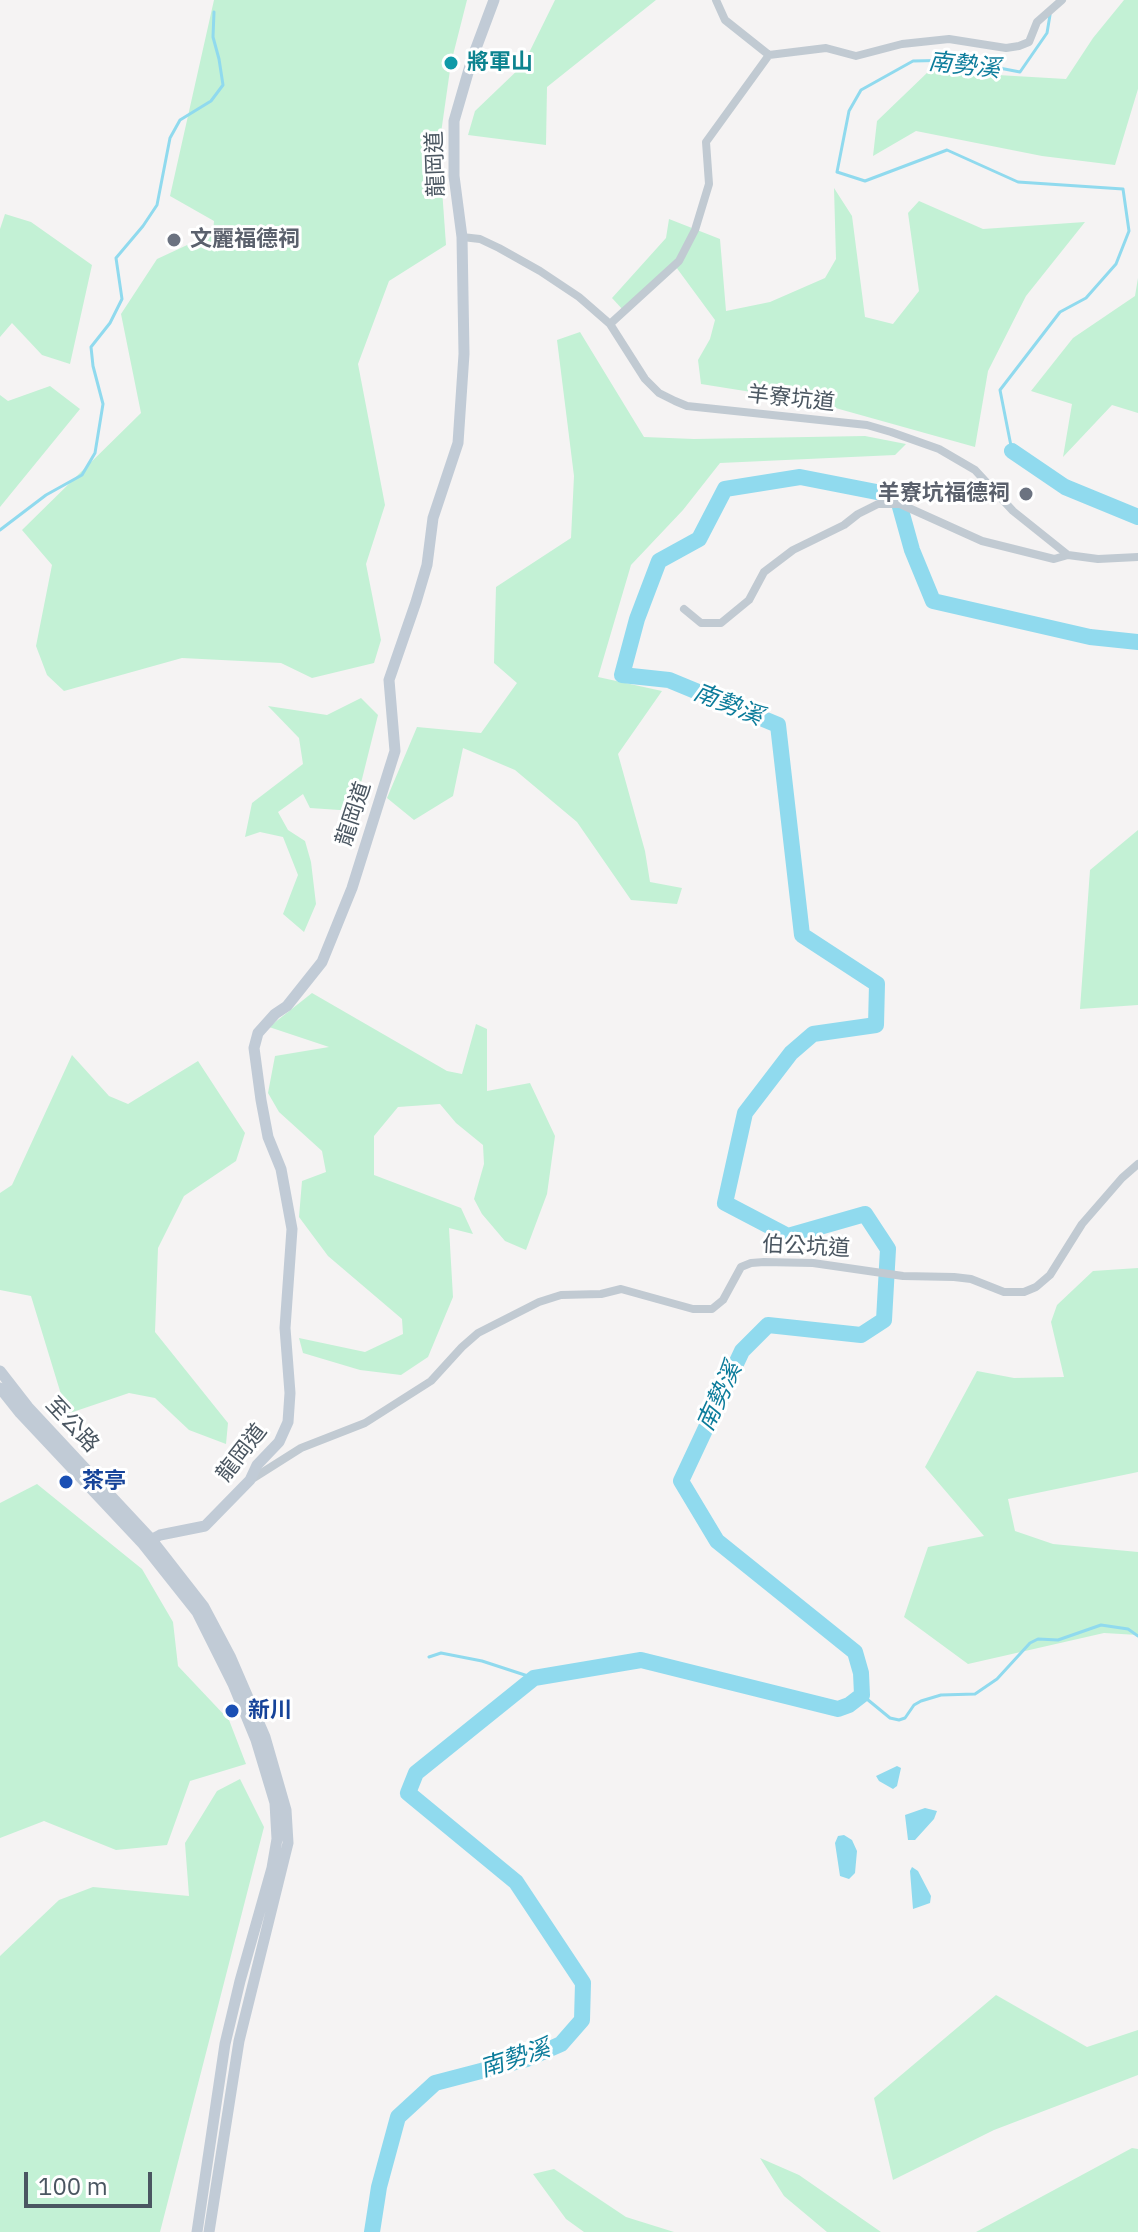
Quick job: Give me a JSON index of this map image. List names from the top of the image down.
{
  "streets": {
    "street": [
      "龍岡道",
      "羊寮坑道",
      "伯公坑道",
      "至公路"
    ]
  },
  "crossings": [
    ["龍岡道", "羊寮坑道"],
    ["龍岡道", "伯公坑道"],
    ["龍岡道", "至公路"]
  ],
  "water": ["南勢溪"],
  "places": [
    "將軍山",
    "文麗福德祠",
    "羊寮坑福德祠",
    "茶亭",
    "新川"
  ],
  "scale_bar": "100 m"
}
